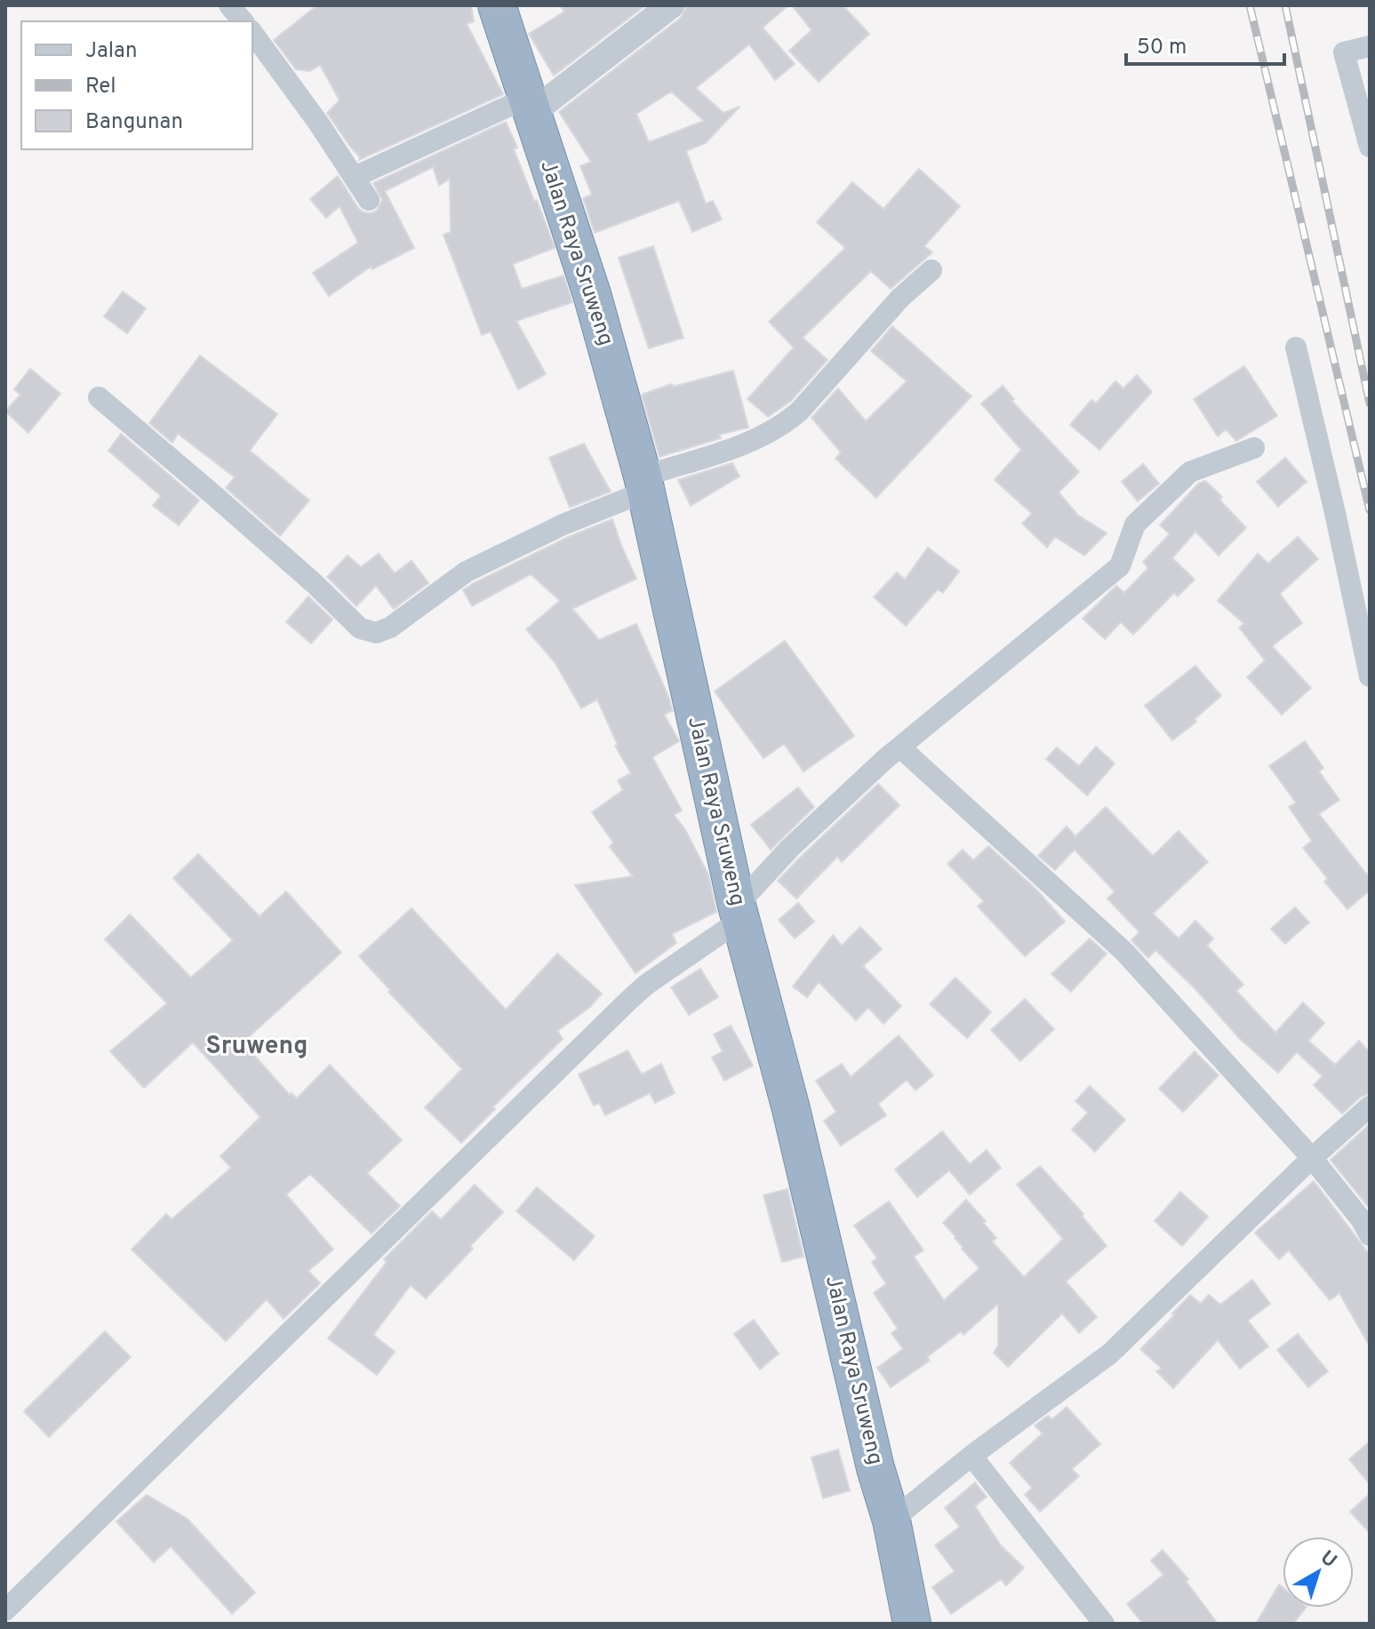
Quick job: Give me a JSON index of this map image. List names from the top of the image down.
{
  "streets": {
    "highway": ["Jalan Raya Sruweng"]
  },
  "districts": ["Sruweng"],
  "legend": ["Jalan", "Rel", "Bangunan"],
  "scale_bar": "50 m",
  "north": "top right"
}
